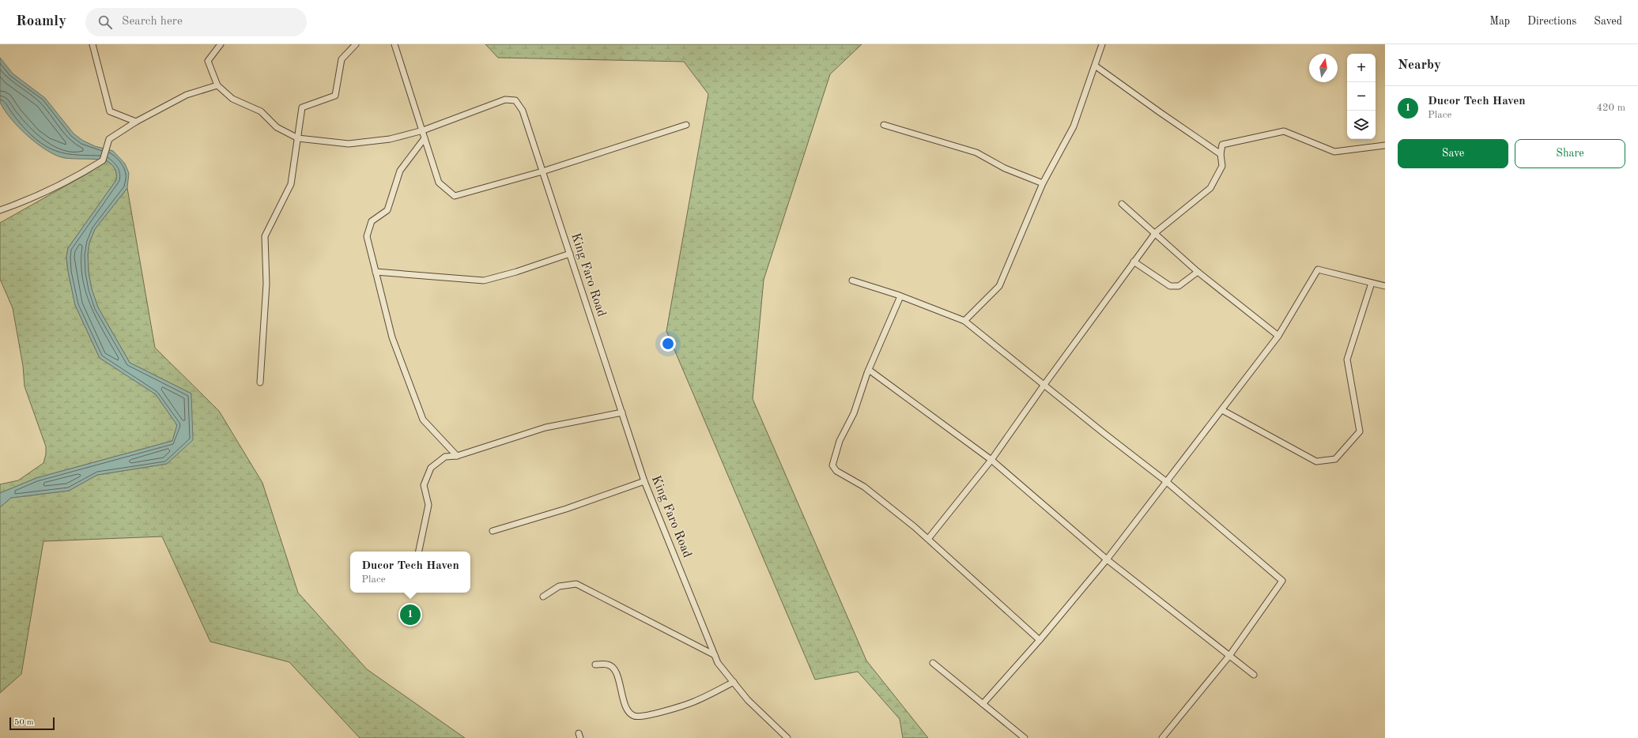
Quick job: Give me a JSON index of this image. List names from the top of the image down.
{
  "streets": {
    "street": ["King Faro Road"]
  },
  "scale_bar": "50 m",
  "north": "top",
  "page": {
    "header": "Roamly",
    "search": "Search here",
    "nav": ["Map", "Directions", "Saved"],
    "heading": "Nearby",
    "map_buttons": ["+", "−"],
    "list": [
      {
        "mark": "1",
        "name": "Ducor Tech Haven",
        "note": "Place",
        "value": "420 m"
      }
    ],
    "buttons": ["Save", "Share"],
    "popup": ["Ducor Tech Haven", "Place"],
    "pins": "1",
    "scale": "50 m"
  }
}
